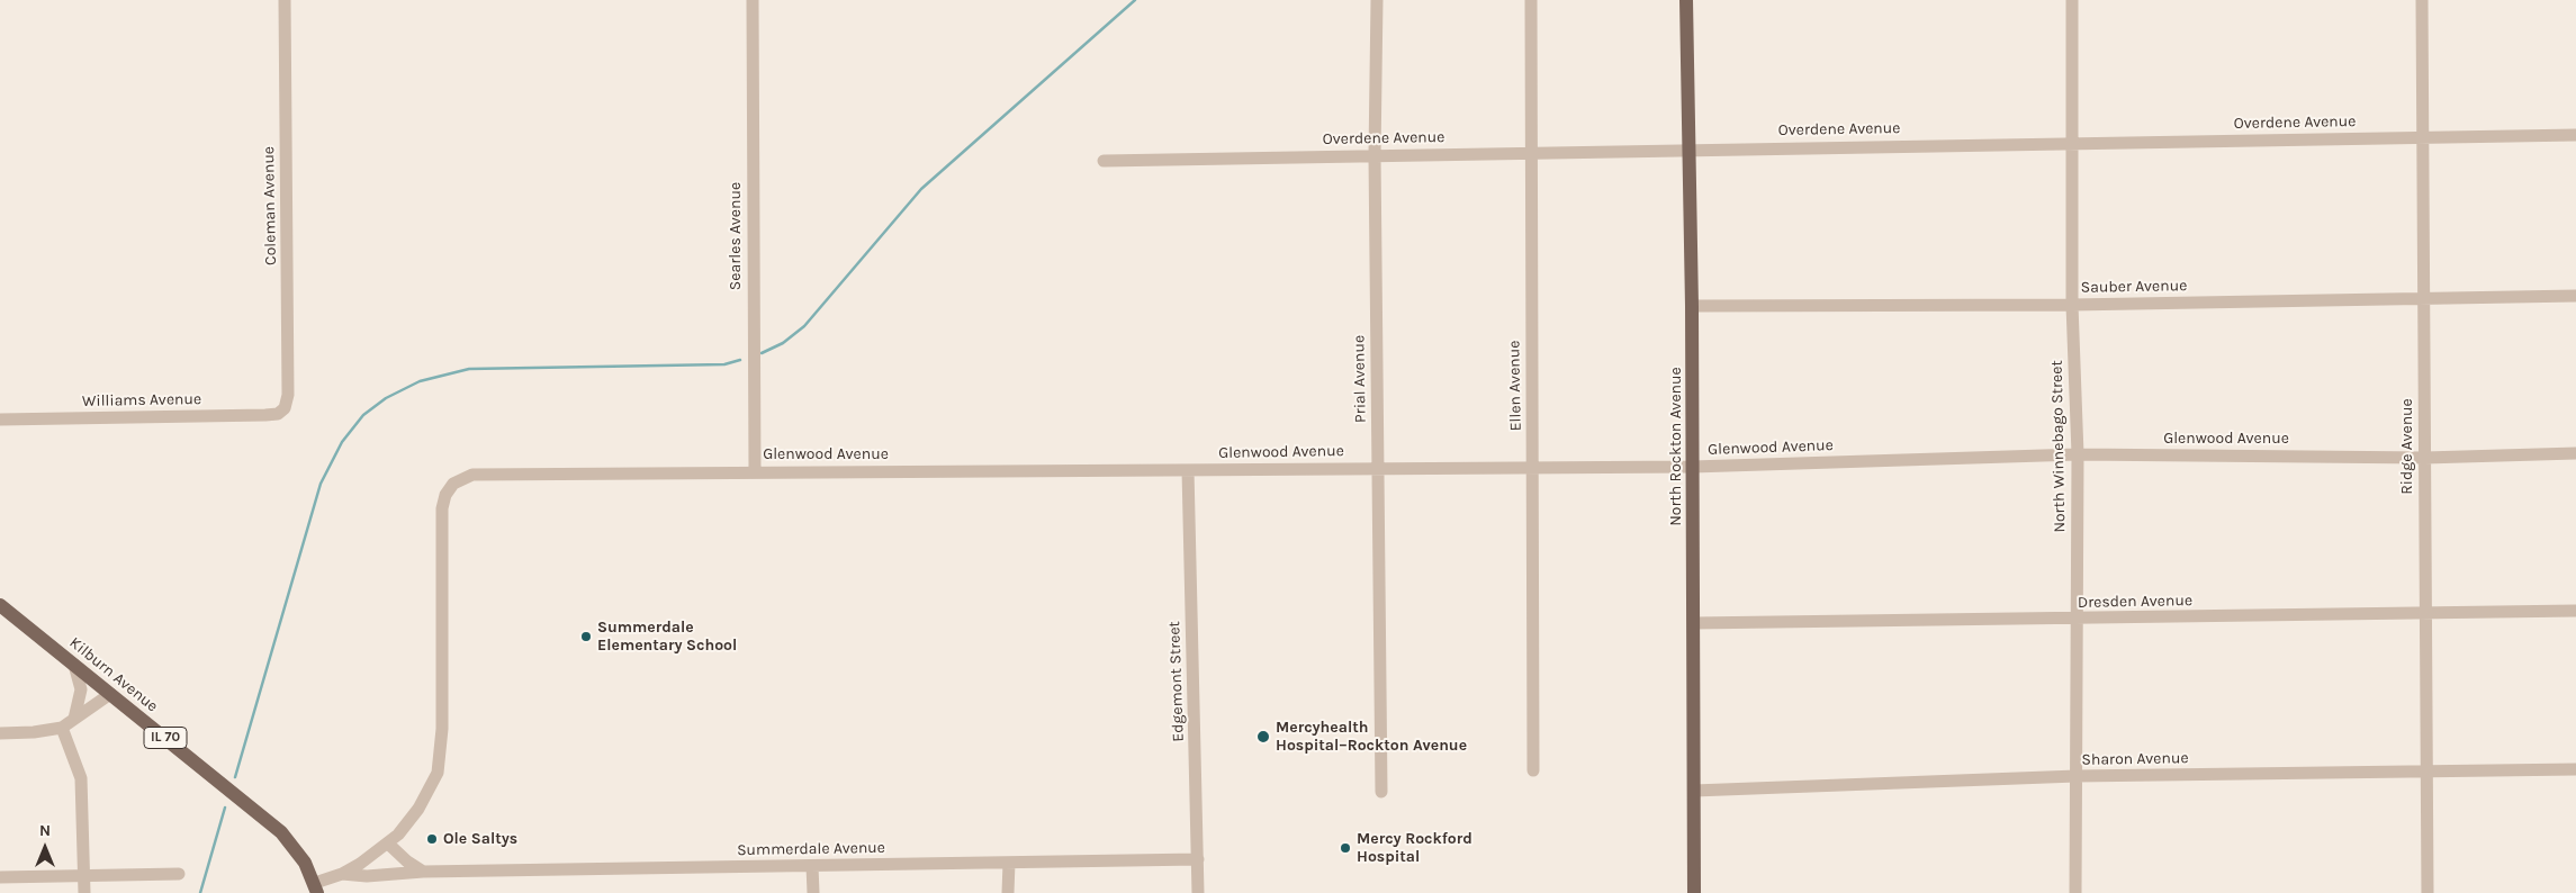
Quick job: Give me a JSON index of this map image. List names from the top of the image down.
{
  "streets": {
    "main road": ["North Rockton Avenue", "Kilburn Avenue", "IL 70"],
    "street": [
      "Overdene Avenue",
      "Coleman Avenue",
      "Searles Avenue",
      "Sauber Avenue",
      "Prial Avenue",
      "Ellen Avenue",
      "Williams Avenue",
      "Glenwood Avenue",
      "North Winnebago Street",
      "Ridge Avenue",
      "Dresden Avenue",
      "Edgemont Street",
      "Sharon Avenue",
      "Summerdale Avenue"
    ]
  },
  "crossings": [
    ["Overdene Avenue", "Prial Avenue"],
    ["Overdene Avenue", "Ellen Avenue"],
    ["Overdene Avenue", "North Rockton Avenue"],
    ["Overdene Avenue", "North Winnebago Street"],
    ["Overdene Avenue", "Ridge Avenue"],
    ["Coleman Avenue", "Williams Avenue"],
    ["Searles Avenue", "Glenwood Avenue"],
    ["Sauber Avenue", "North Rockton Avenue"],
    ["Sauber Avenue", "North Winnebago Street"],
    ["Sauber Avenue", "Ridge Avenue"],
    ["Prial Avenue", "Glenwood Avenue"],
    ["Ellen Avenue", "Glenwood Avenue"],
    ["Glenwood Avenue", "North Rockton Avenue"],
    ["Glenwood Avenue", "North Winnebago Street"],
    ["Glenwood Avenue", "Ridge Avenue"],
    ["Glenwood Avenue", "Kilburn Avenue"],
    ["Glenwood Avenue", "Edgemont Street"],
    ["Glenwood Avenue", "Summerdale Avenue"],
    ["North Rockton Avenue", "Dresden Avenue"],
    ["North Rockton Avenue", "Sharon Avenue"],
    ["North Winnebago Street", "Dresden Avenue"],
    ["North Winnebago Street", "Sharon Avenue"],
    ["Ridge Avenue", "Dresden Avenue"],
    ["Ridge Avenue", "Sharon Avenue"],
    ["Edgemont Street", "Summerdale Avenue"]
  ],
  "places": [
    "Summerdale Elementary School",
    "Mercyhealth Hospital–Rockton Avenue",
    "Ole Saltys",
    "Mercy Rockford Hospital"
  ],
  "north": "top"
}
